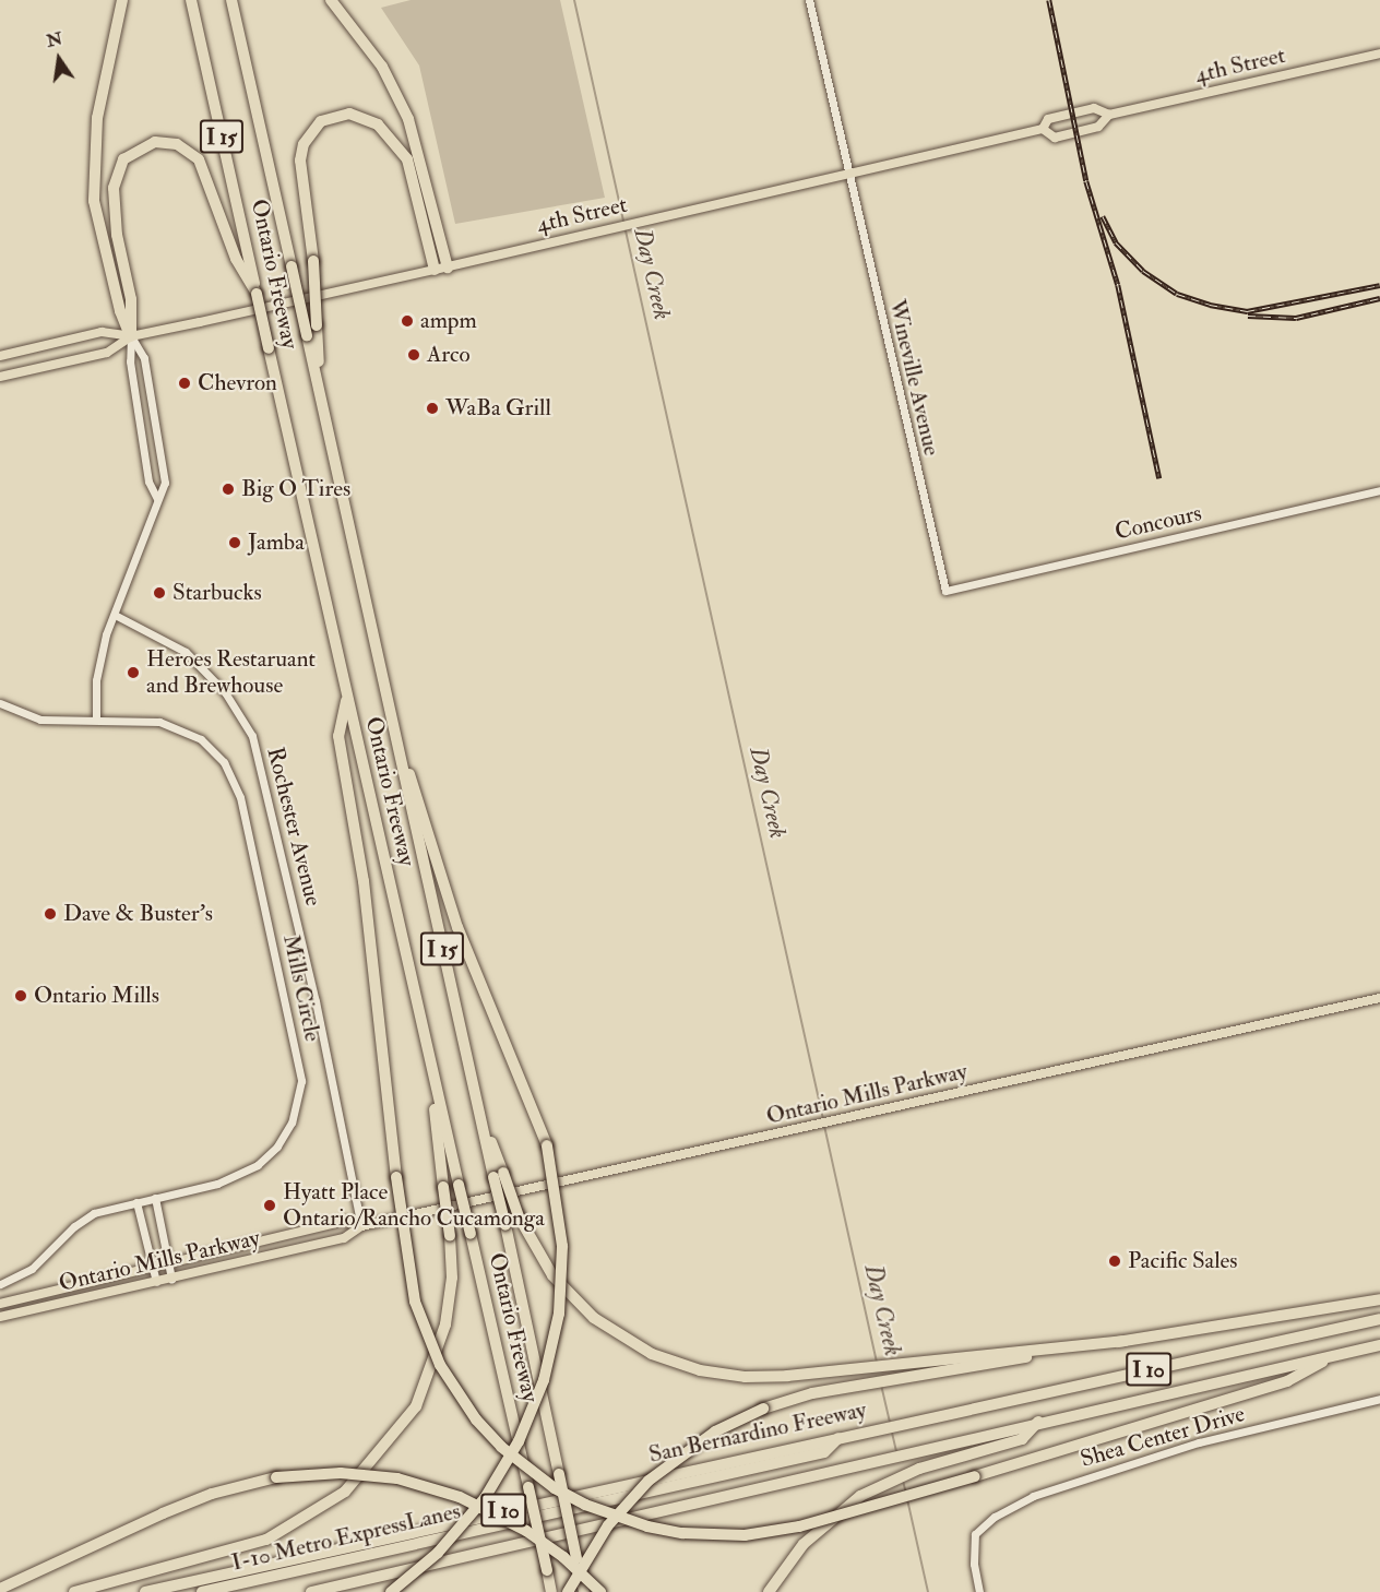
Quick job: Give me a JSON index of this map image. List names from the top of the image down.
{
  "streets": {
    "highway": [
      "I 15",
      "Ontario Freeway",
      "I 10",
      "San Bernardino Freeway",
      "I-10 Metro ExpressLanes"
    ],
    "main road": ["4th Street", "Ontario Mills Parkway"],
    "street": [
      "Wineville Avenue",
      "Concours",
      "Rochester Avenue",
      "Mills Circle",
      "Shea Center Drive"
    ]
  },
  "crossings": [
    ["4th Street", "Wineville Avenue"],
    ["Wineville Avenue", "Concours"],
    ["Rochester Avenue", "Ontario Mills Parkway"],
    ["San Bernardino Freeway", "I-10 Metro ExpressLanes"]
  ],
  "water": ["Day Creek"],
  "places": [
    "ampm",
    "Arco",
    "Chevron",
    "WaBa Grill",
    "Big O Tires",
    "Jamba",
    "Starbucks",
    "Heroes Restaruant and Brewhouse",
    "Dave & Buster's",
    "Ontario Mills",
    "Hyatt Place Ontario/Rancho Cucamonga",
    "Pacific Sales"
  ],
  "north": "top"
}
